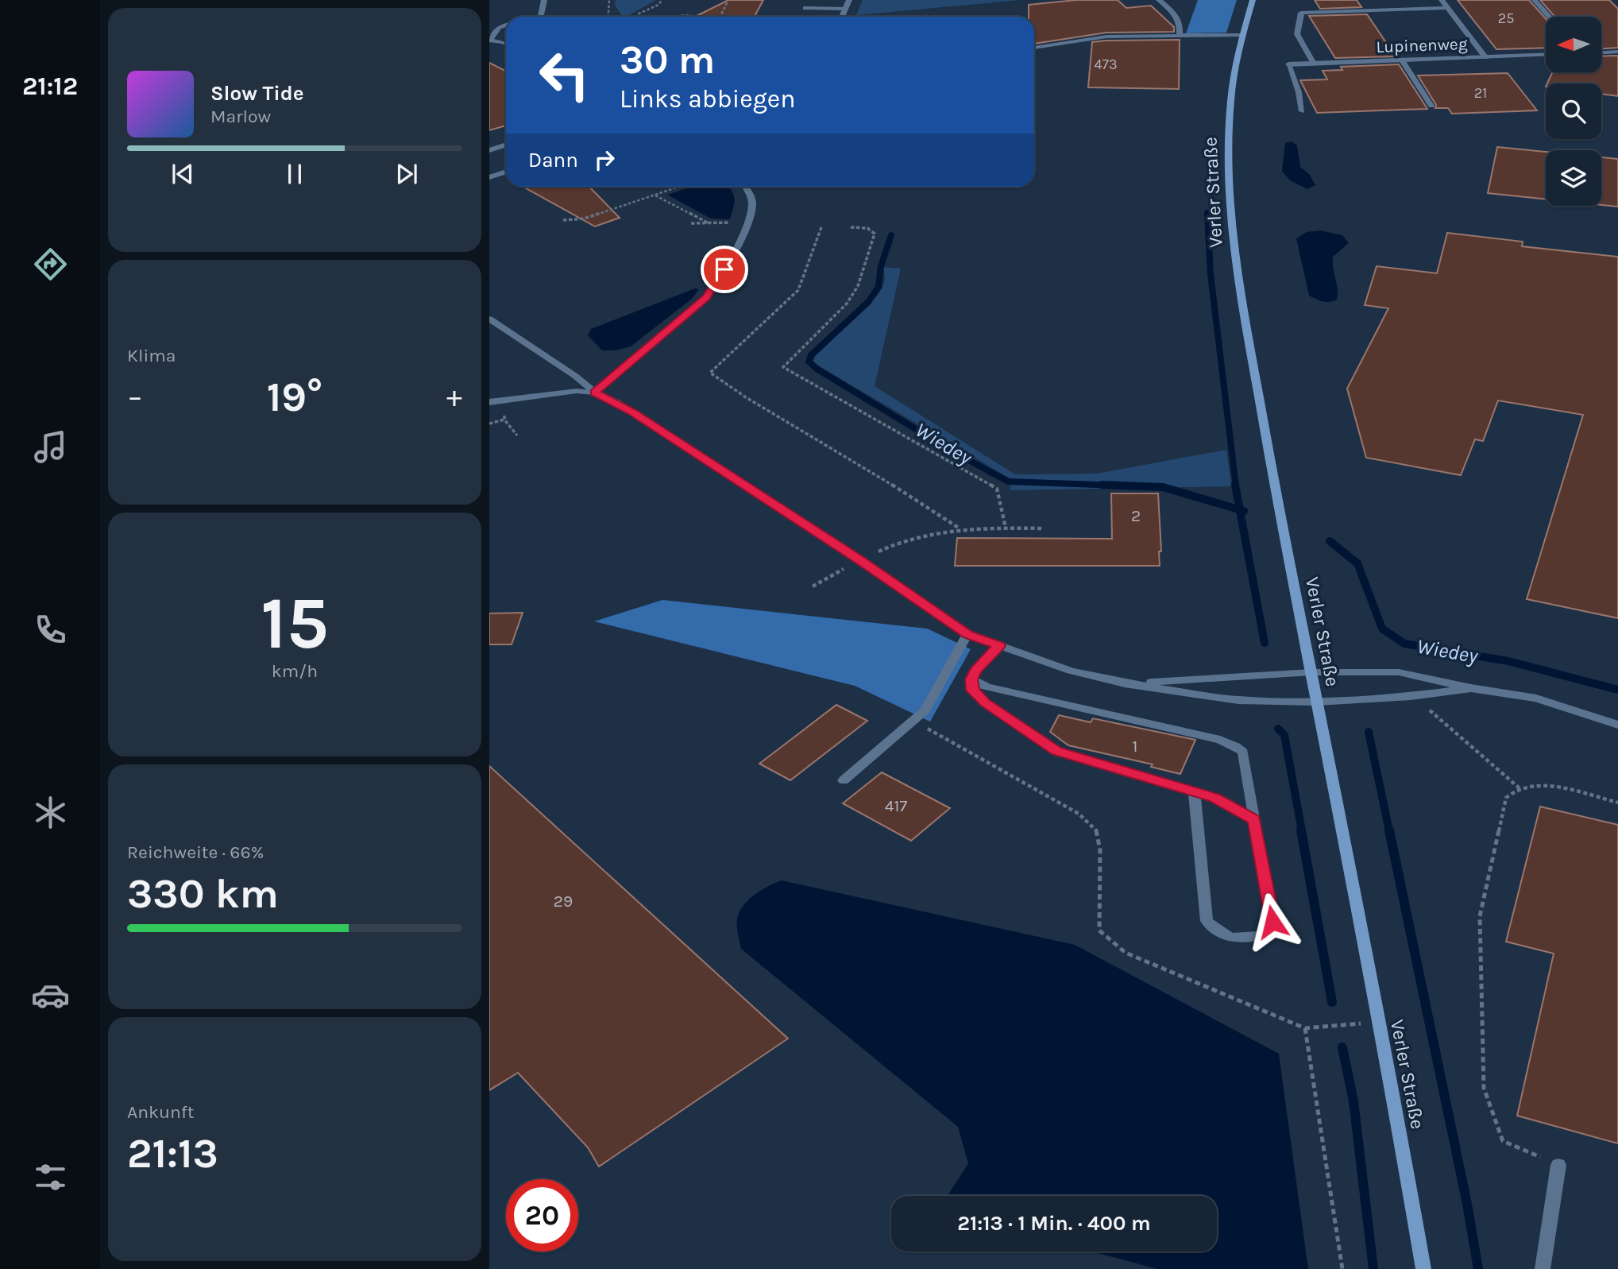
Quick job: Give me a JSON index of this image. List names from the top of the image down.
{
  "streets": {
    "main road": ["Verler Straße"],
    "street": ["Lupinenweg"]
  },
  "water": ["Wiedey"],
  "house_numbers": [
    "25",
    "473",
    "21",
    "2",
    "1",
    "417",
    "29"
  ],
  "north": "left",
  "page": {
    "tabs": "21:12",
    "turn": ["30 m", "Links abbiegen"],
    "song": ["Slow Tide", "Marlow"],
    "then": "Dann",
    "tile": [
      "Klima",
      ["15", "km/h"],
      ["Reichweite · 66%", "330 km"],
      ["Ankunft", "21:13"]
    ],
    "heat": ["−", "19°", "+"],
    "limit": "20",
    "trip": "21:13 · 1 Min. · 400 m"
  }
}
